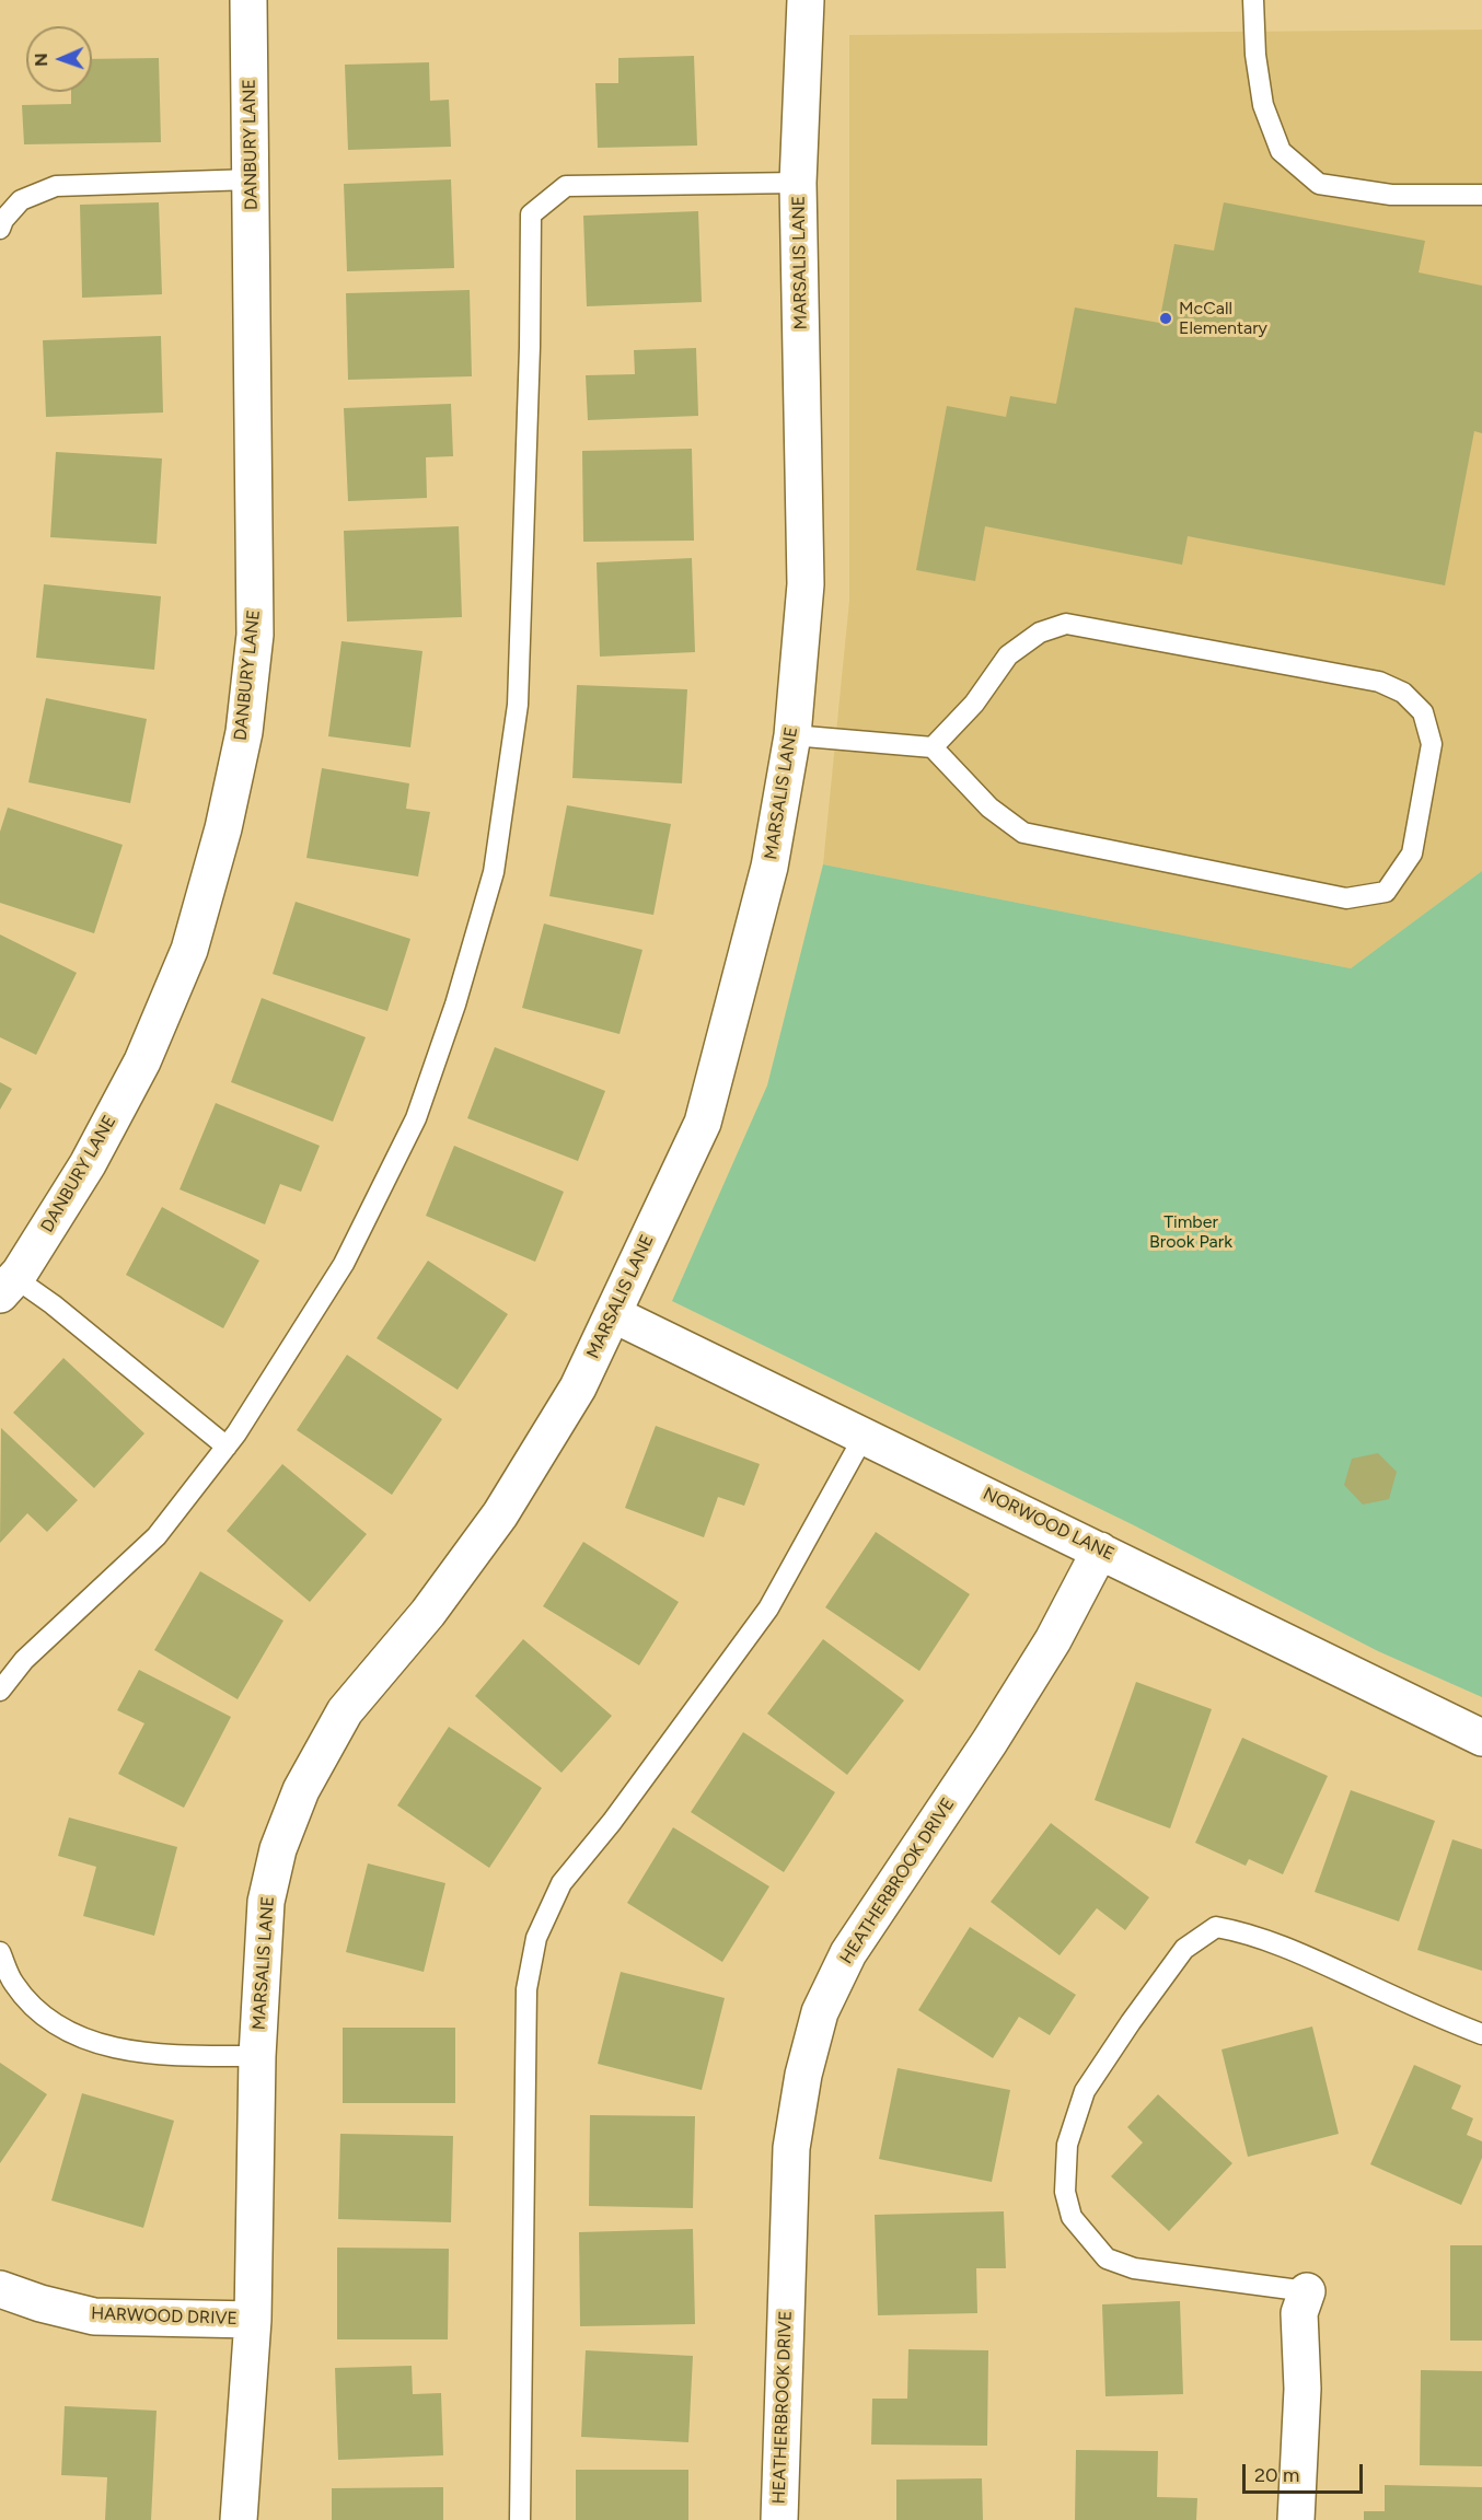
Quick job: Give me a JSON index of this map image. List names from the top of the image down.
{
  "streets": {
    "street": [
      "DANBURY LANE",
      "MARSALIS LANE",
      "NORWOOD LANE",
      "HEATHERBROOK DRIVE",
      "HARWOOD DRIVE"
    ]
  },
  "crossings": [
    ["MARSALIS LANE", "NORWOOD LANE"],
    ["MARSALIS LANE", "HARWOOD DRIVE"],
    ["NORWOOD LANE", "HEATHERBROOK DRIVE"]
  ],
  "parks": ["Timber Brook Park"],
  "places": ["McCall Elementary"],
  "scale_bar": "20 m",
  "north": "left"
}
